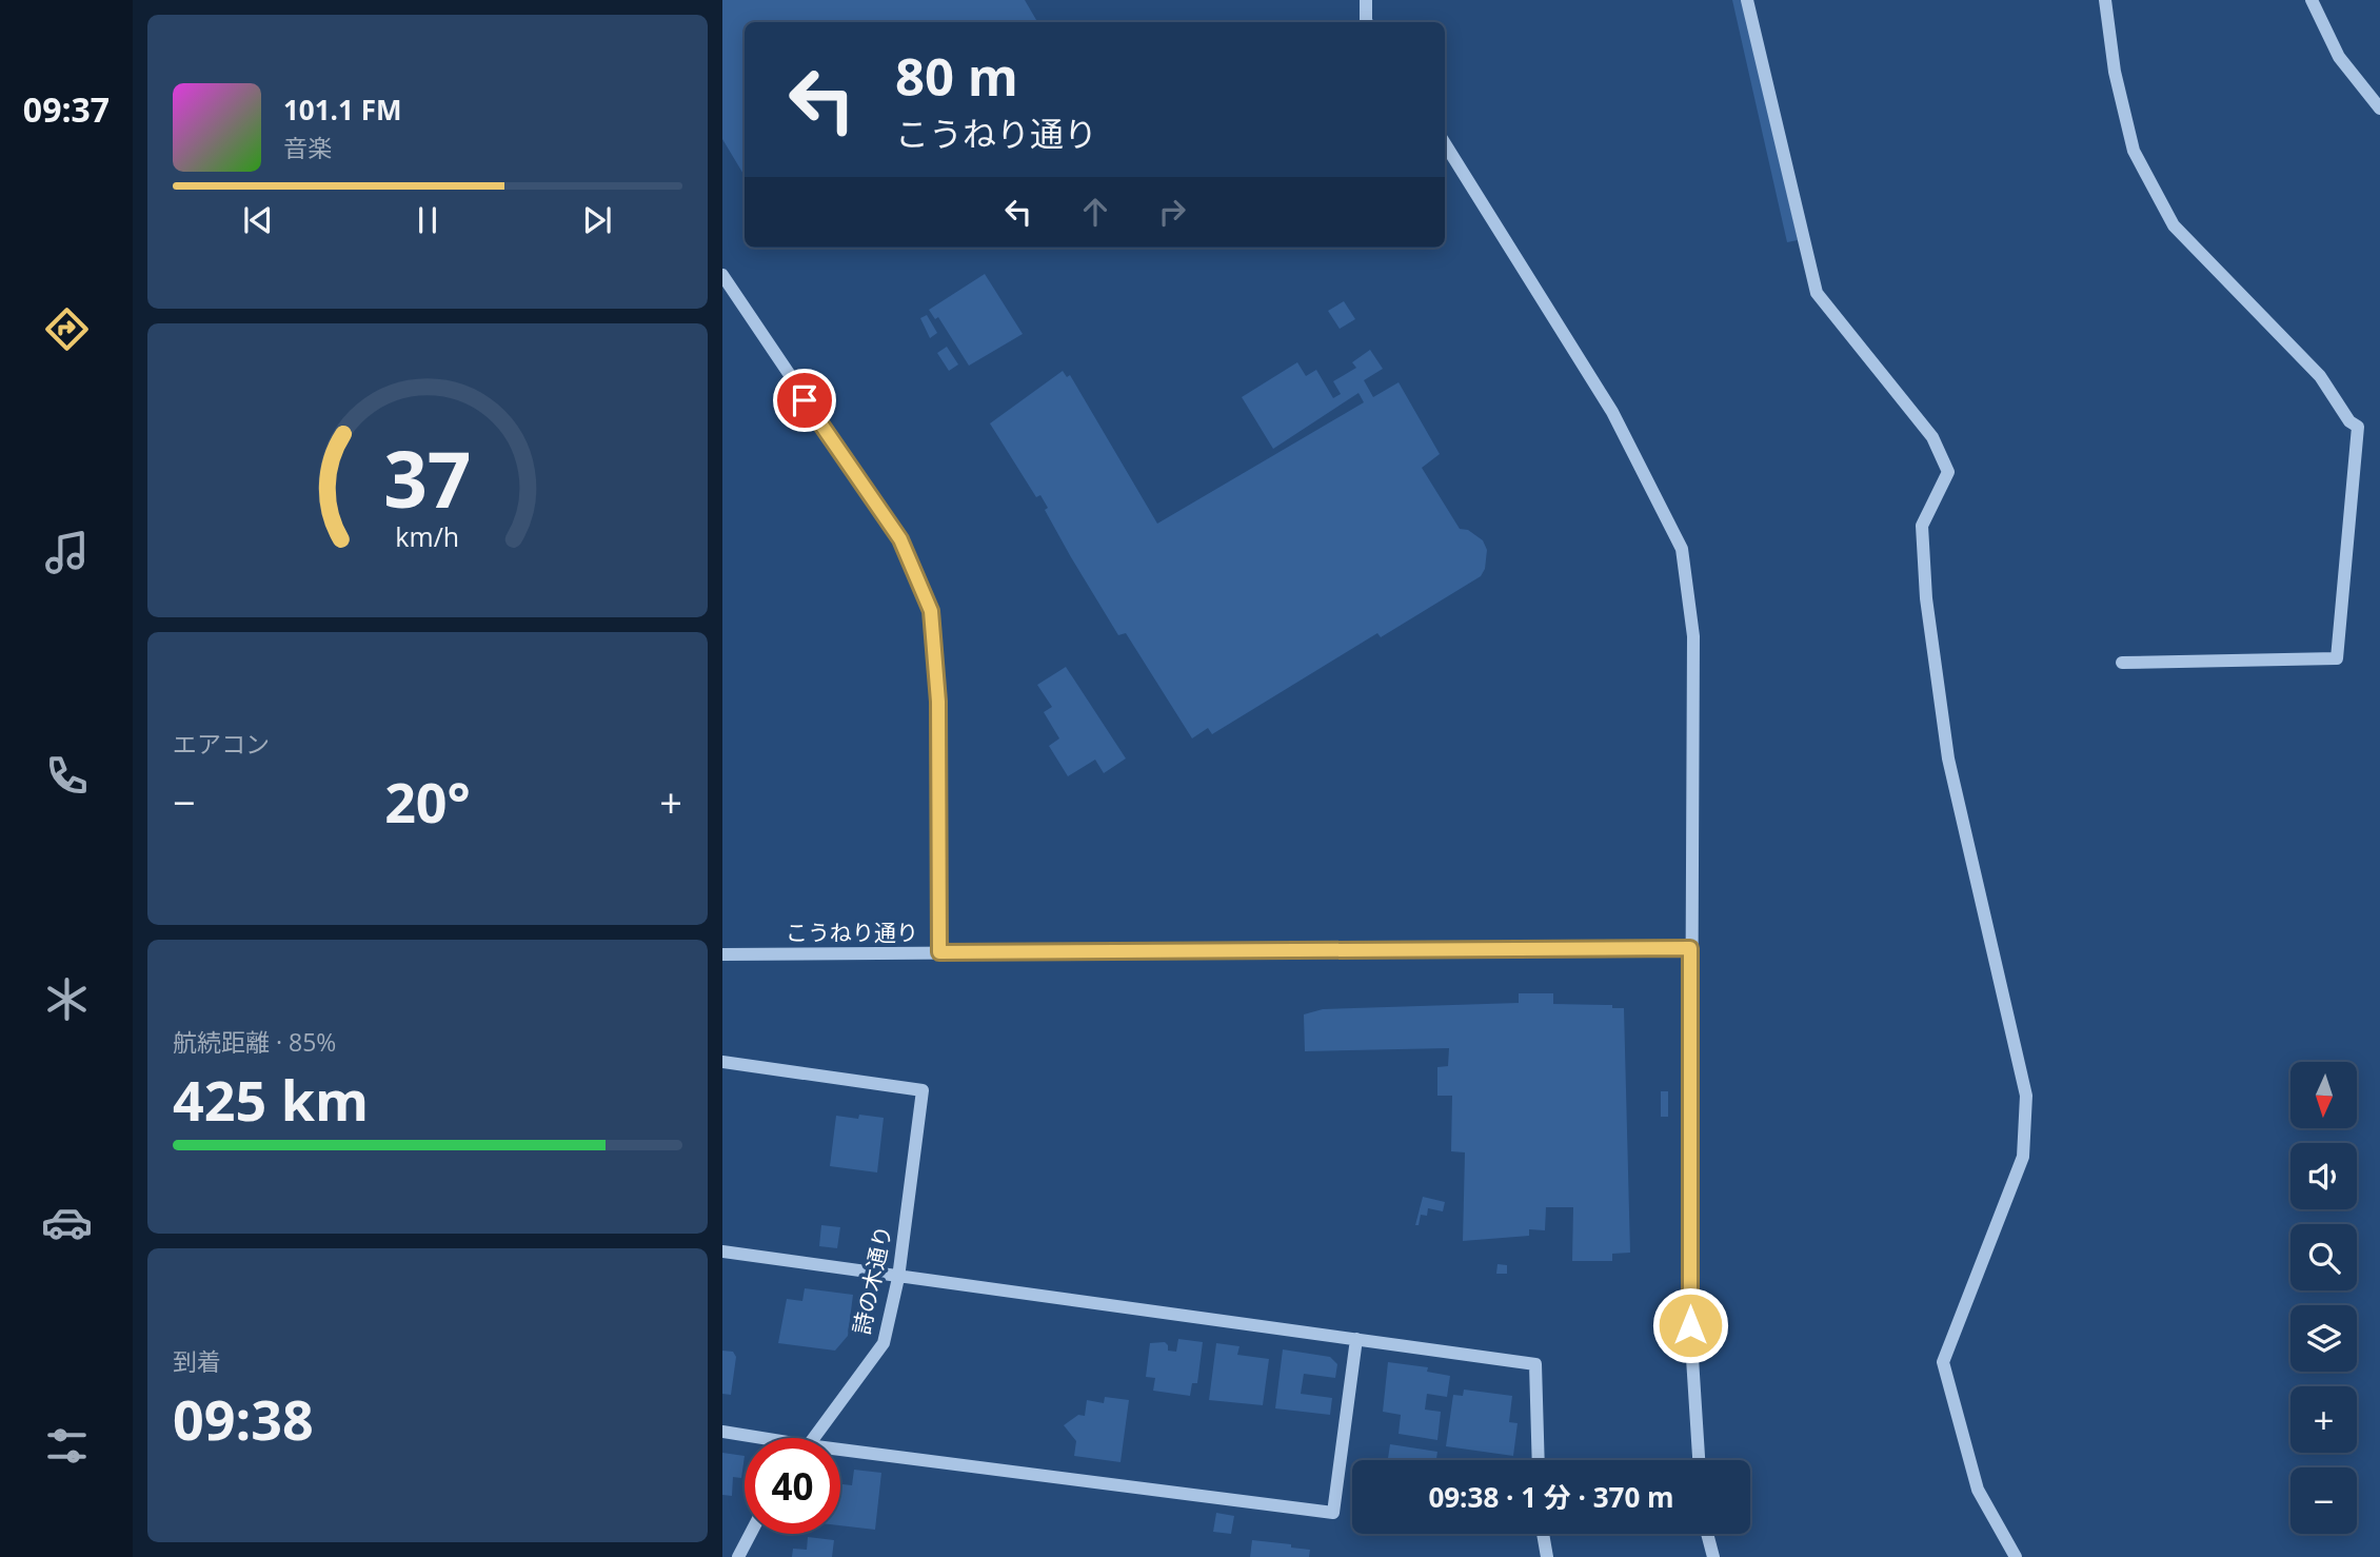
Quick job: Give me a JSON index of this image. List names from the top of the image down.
{
  "streets": {
    "street": ["こうねり通り", "詩の木通り"]
  },
  "north": "bottom",
  "page": {
    "tabs": "09:37",
    "turn": ["80 m", "こうねり通り"],
    "song": ["101.1 FM", "音楽"],
    "tile": [
      "エアコン",
      ["航続距離 · 85%", "425 km"],
      ["到着", "09:38"]
    ],
    "heat": ["−", "20°", "+"],
    "map_buttons": ["+", "−"],
    "limit": "40",
    "trip": "09:38 · 1 分 · 370 m",
    "gauge": ["37", "km/h"]
  }
}
